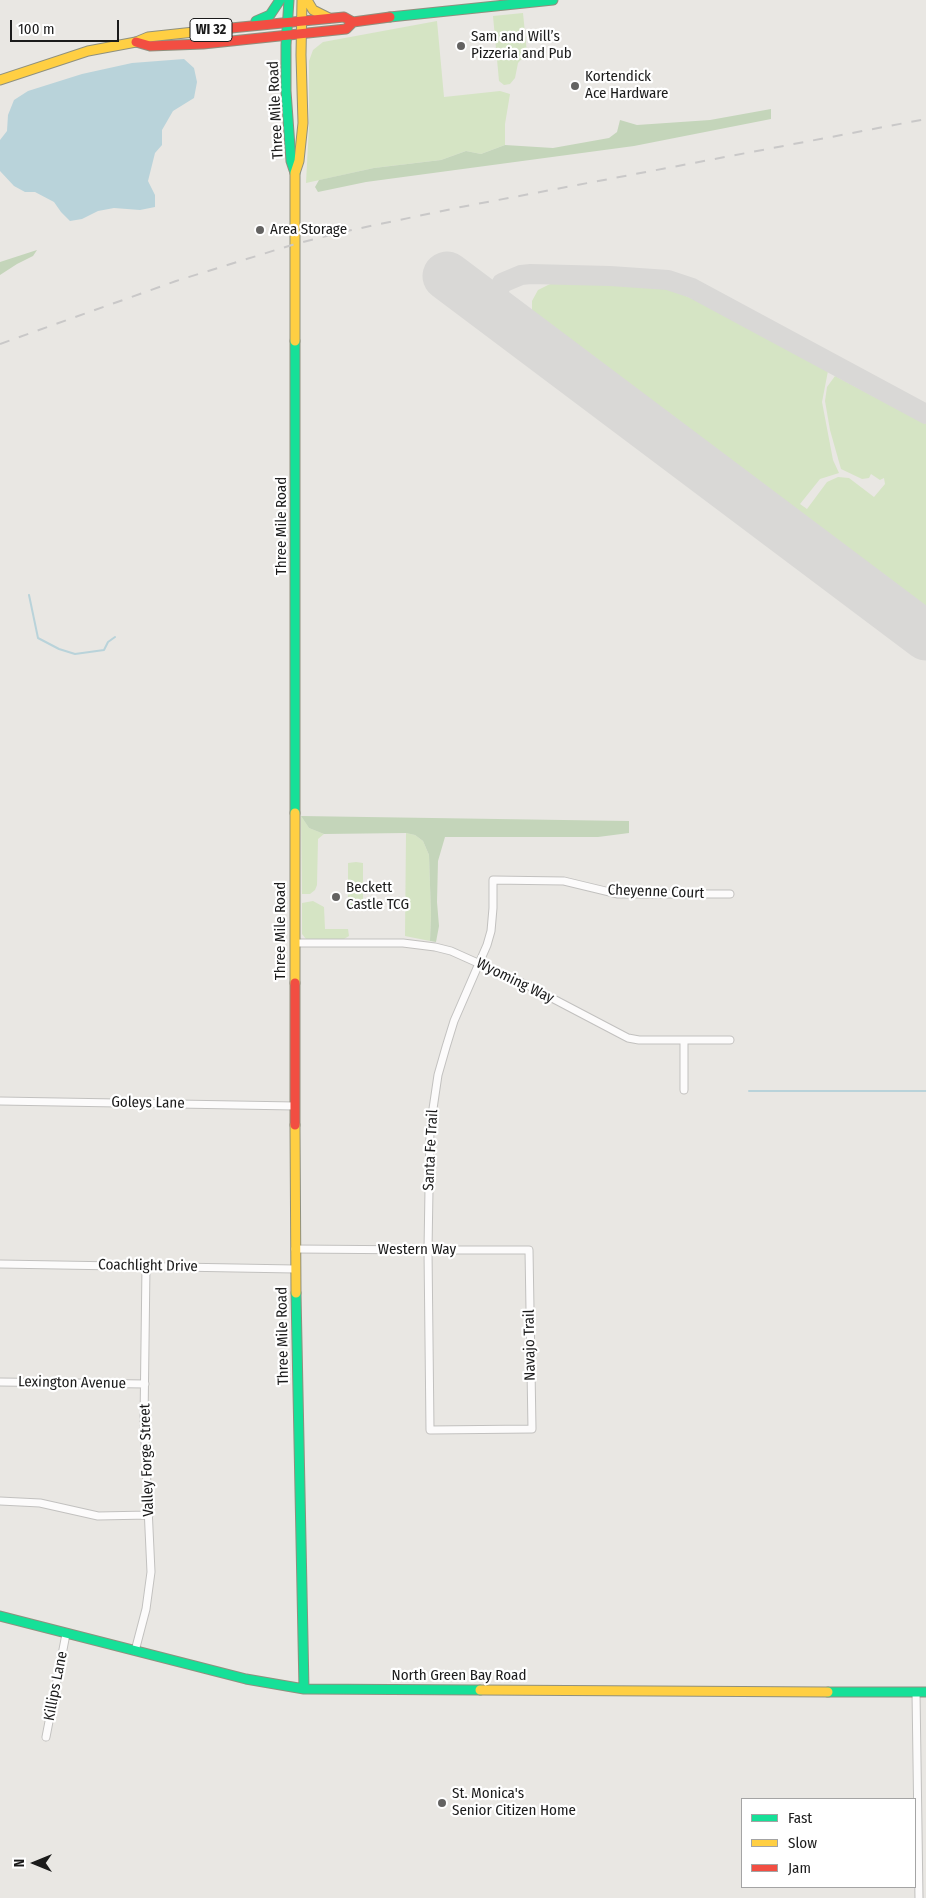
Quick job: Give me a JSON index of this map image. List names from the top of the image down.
{
  "streets": {
    "street": [
      "WI 32",
      "Three Mile Road",
      "Cheyenne Court",
      "Wyoming Way",
      "Goleys Lane",
      "Santa Fe Trail",
      "Western Way",
      "Coachlight Drive",
      "Navajo Trail",
      "Lexington Avenue",
      "Valley Forge Street",
      "North Green Bay Road",
      "Killips Lane"
    ]
  },
  "crossings": [
    ["WI 32", "Three Mile Road"],
    ["Three Mile Road", "Wyoming Way"],
    ["Three Mile Road", "Goleys Lane"],
    ["Three Mile Road", "Western Way"],
    ["Three Mile Road", "Coachlight Drive"],
    ["Three Mile Road", "North Green Bay Road"],
    ["Cheyenne Court", "Santa Fe Trail"],
    ["Wyoming Way", "Santa Fe Trail"],
    ["Santa Fe Trail", "Western Way"],
    ["Santa Fe Trail", "Navajo Trail"],
    ["Western Way", "Navajo Trail"],
    ["Coachlight Drive", "Valley Forge Street"],
    ["Lexington Avenue", "Valley Forge Street"],
    ["Valley Forge Street", "North Green Bay Road"],
    ["North Green Bay Road", "Killips Lane"]
  ],
  "places": [
    "Sam and Will’s Pizzeria and Pub",
    "Kortendick Ace Hardware",
    "Area Storage",
    "Beckett Castle TCG",
    "St. Monica's Senior Citizen Home"
  ],
  "legend": ["Fast", "Slow", "Jam"],
  "scale_bar": "100 m",
  "north": "left"
}
